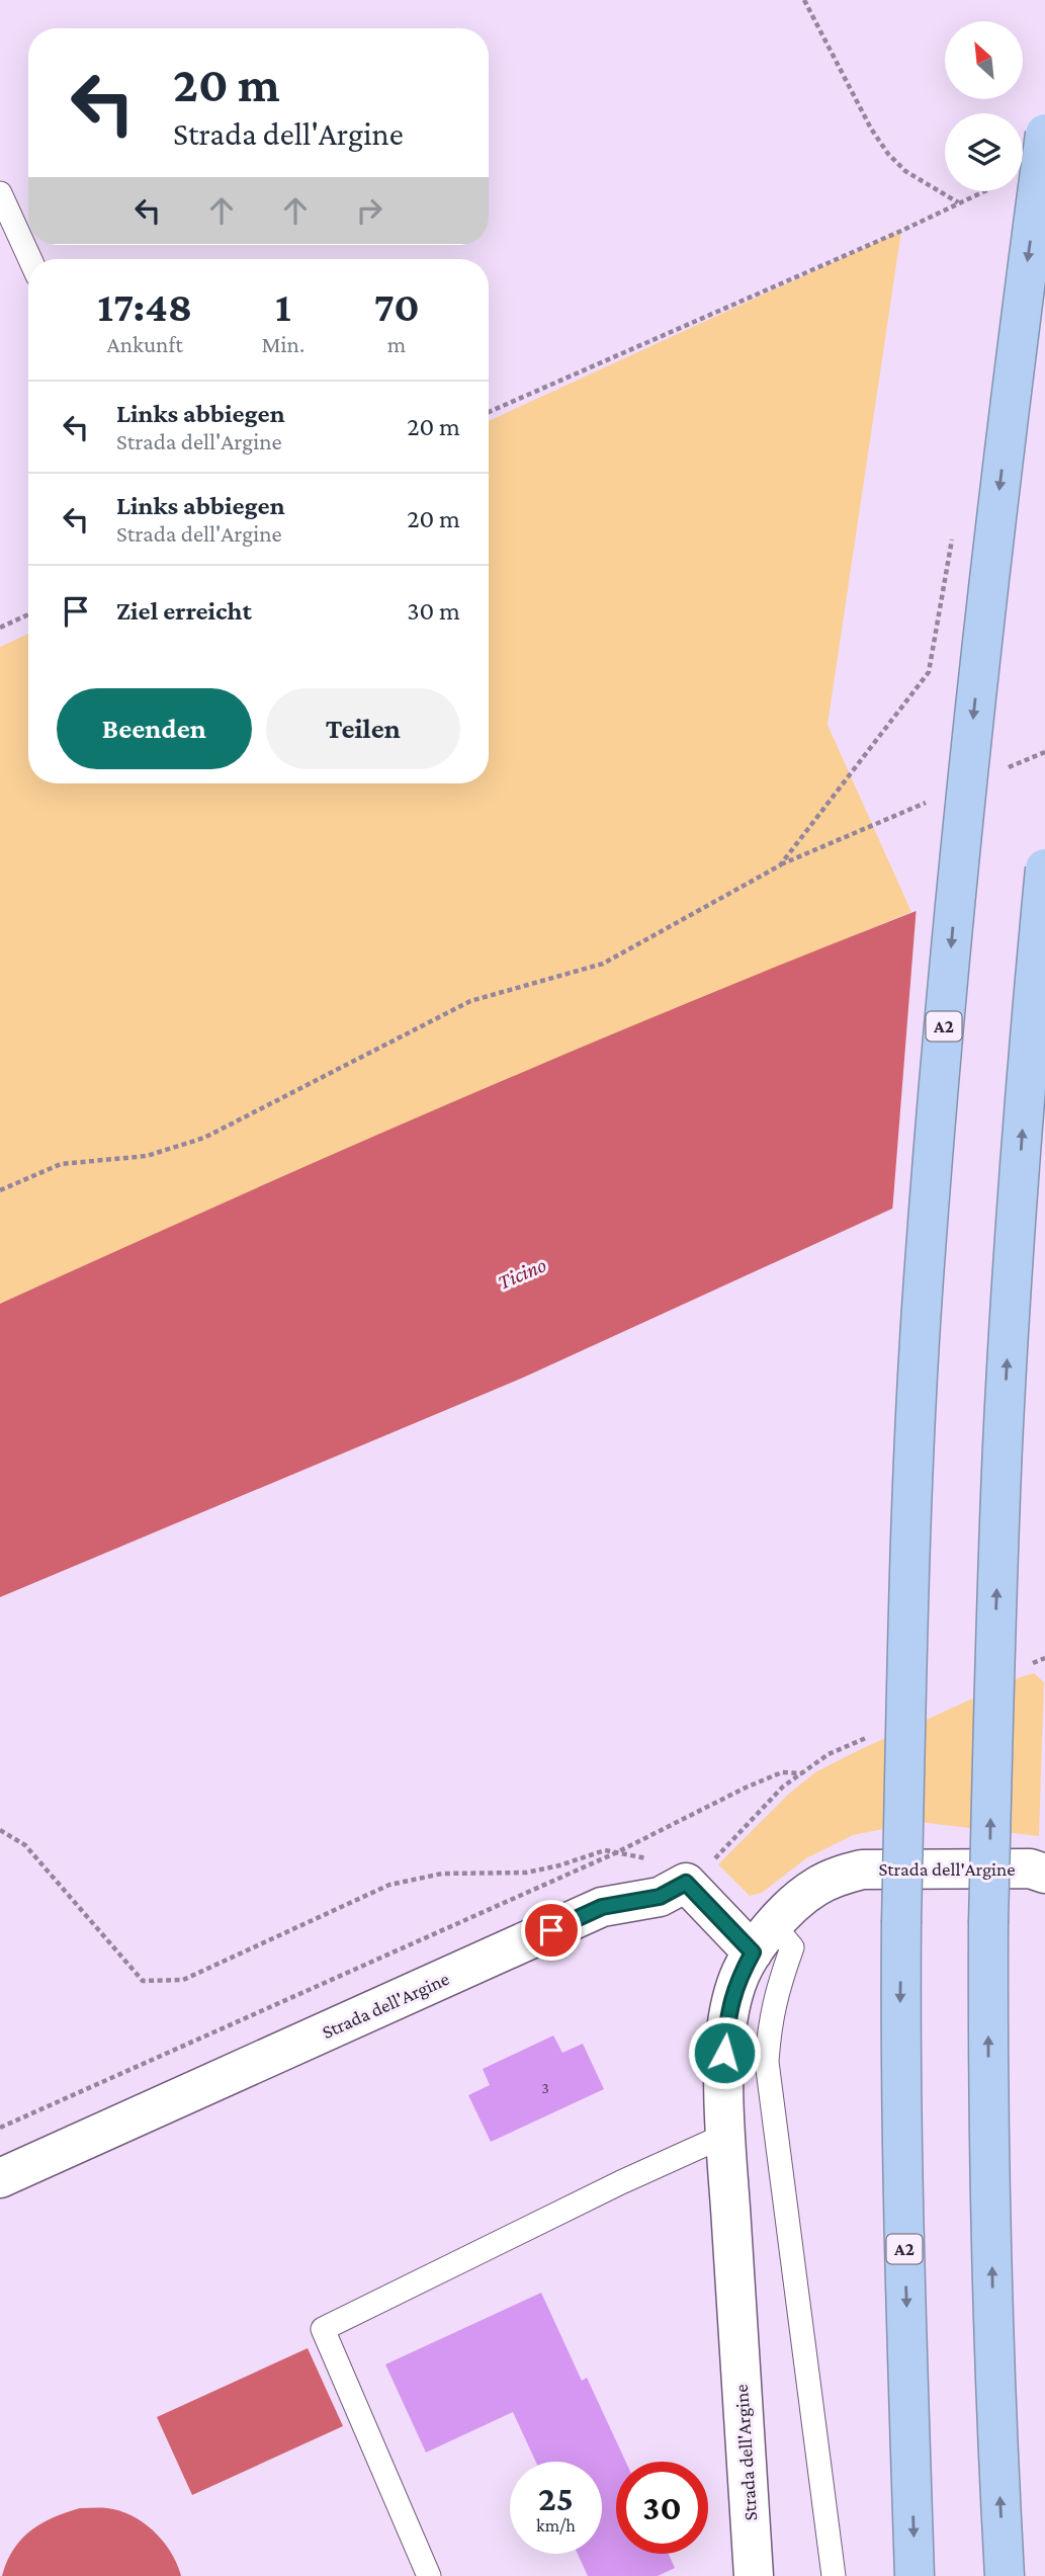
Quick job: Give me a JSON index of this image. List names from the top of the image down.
{
  "streets": {
    "highway": ["A2"],
    "street": ["Strada dell'Argine"]
  },
  "water": ["Ticino"],
  "house_numbers": ["3"],
  "north": "top left",
  "page": {
    "turn": ["20 m", "Strada dell'Argine"],
    "eta": [
      "17:48",
      "Ankunft",
      "1",
      "Min.",
      "70",
      "m"
    ],
    "list": [
      {
        "name": "Links abbiegen",
        "note": "Strada dell'Argine",
        "value": "20 m"
      },
      {
        "name": "Links abbiegen",
        "note": "Strada dell'Argine",
        "value": "20 m"
      },
      {
        "name": "Ziel erreicht",
        "value": "30 m"
      }
    ],
    "buttons": ["Beenden", "Teilen"],
    "speed": "25 km/h",
    "limit": "30"
  }
}
